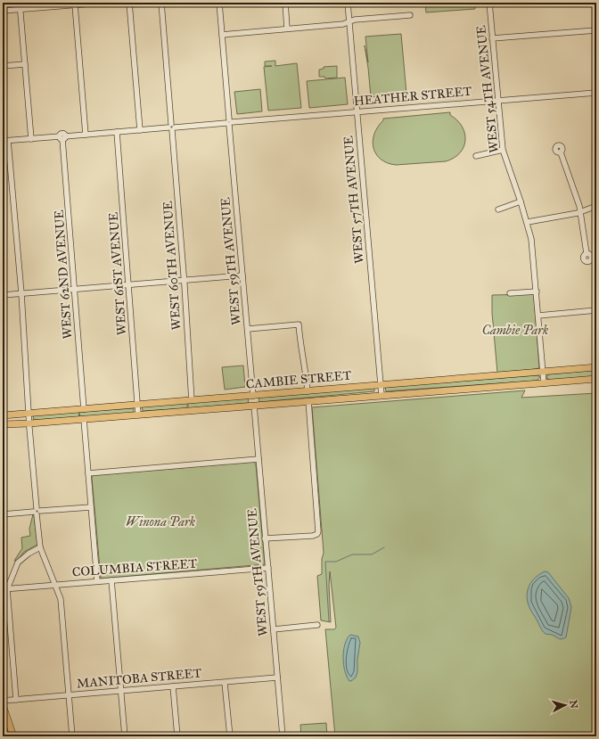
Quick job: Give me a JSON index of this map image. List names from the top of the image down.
{
  "streets": {
    "main road": ["CAMBIE STREET"],
    "street": [
      "WEST 54TH AVENUE",
      "HEATHER STREET",
      "WEST 57TH AVENUE",
      "WEST 59TH AVENUE",
      "WEST 60TH AVENUE",
      "WEST 61ST AVENUE",
      "WEST 62ND AVENUE",
      "COLUMBIA STREET",
      "MANITOBA STREET"
    ]
  },
  "crossings": [
    ["WEST 54TH AVENUE", "HEATHER STREET"],
    ["WEST 54TH AVENUE", "CAMBIE STREET"],
    ["HEATHER STREET", "WEST 57TH AVENUE"],
    ["HEATHER STREET", "WEST 59TH AVENUE"],
    ["HEATHER STREET", "WEST 60TH AVENUE"],
    ["HEATHER STREET", "WEST 61ST AVENUE"],
    ["HEATHER STREET", "WEST 62ND AVENUE"],
    ["WEST 57TH AVENUE", "CAMBIE STREET"],
    ["WEST 59TH AVENUE", "CAMBIE STREET"],
    ["WEST 59TH AVENUE", "COLUMBIA STREET"],
    ["WEST 59TH AVENUE", "MANITOBA STREET"],
    ["WEST 60TH AVENUE", "CAMBIE STREET"],
    ["WEST 61ST AVENUE", "CAMBIE STREET"],
    ["WEST 62ND AVENUE", "CAMBIE STREET"]
  ],
  "parks": ["Cambie Park", "Winona Park"],
  "north": "right"
}
